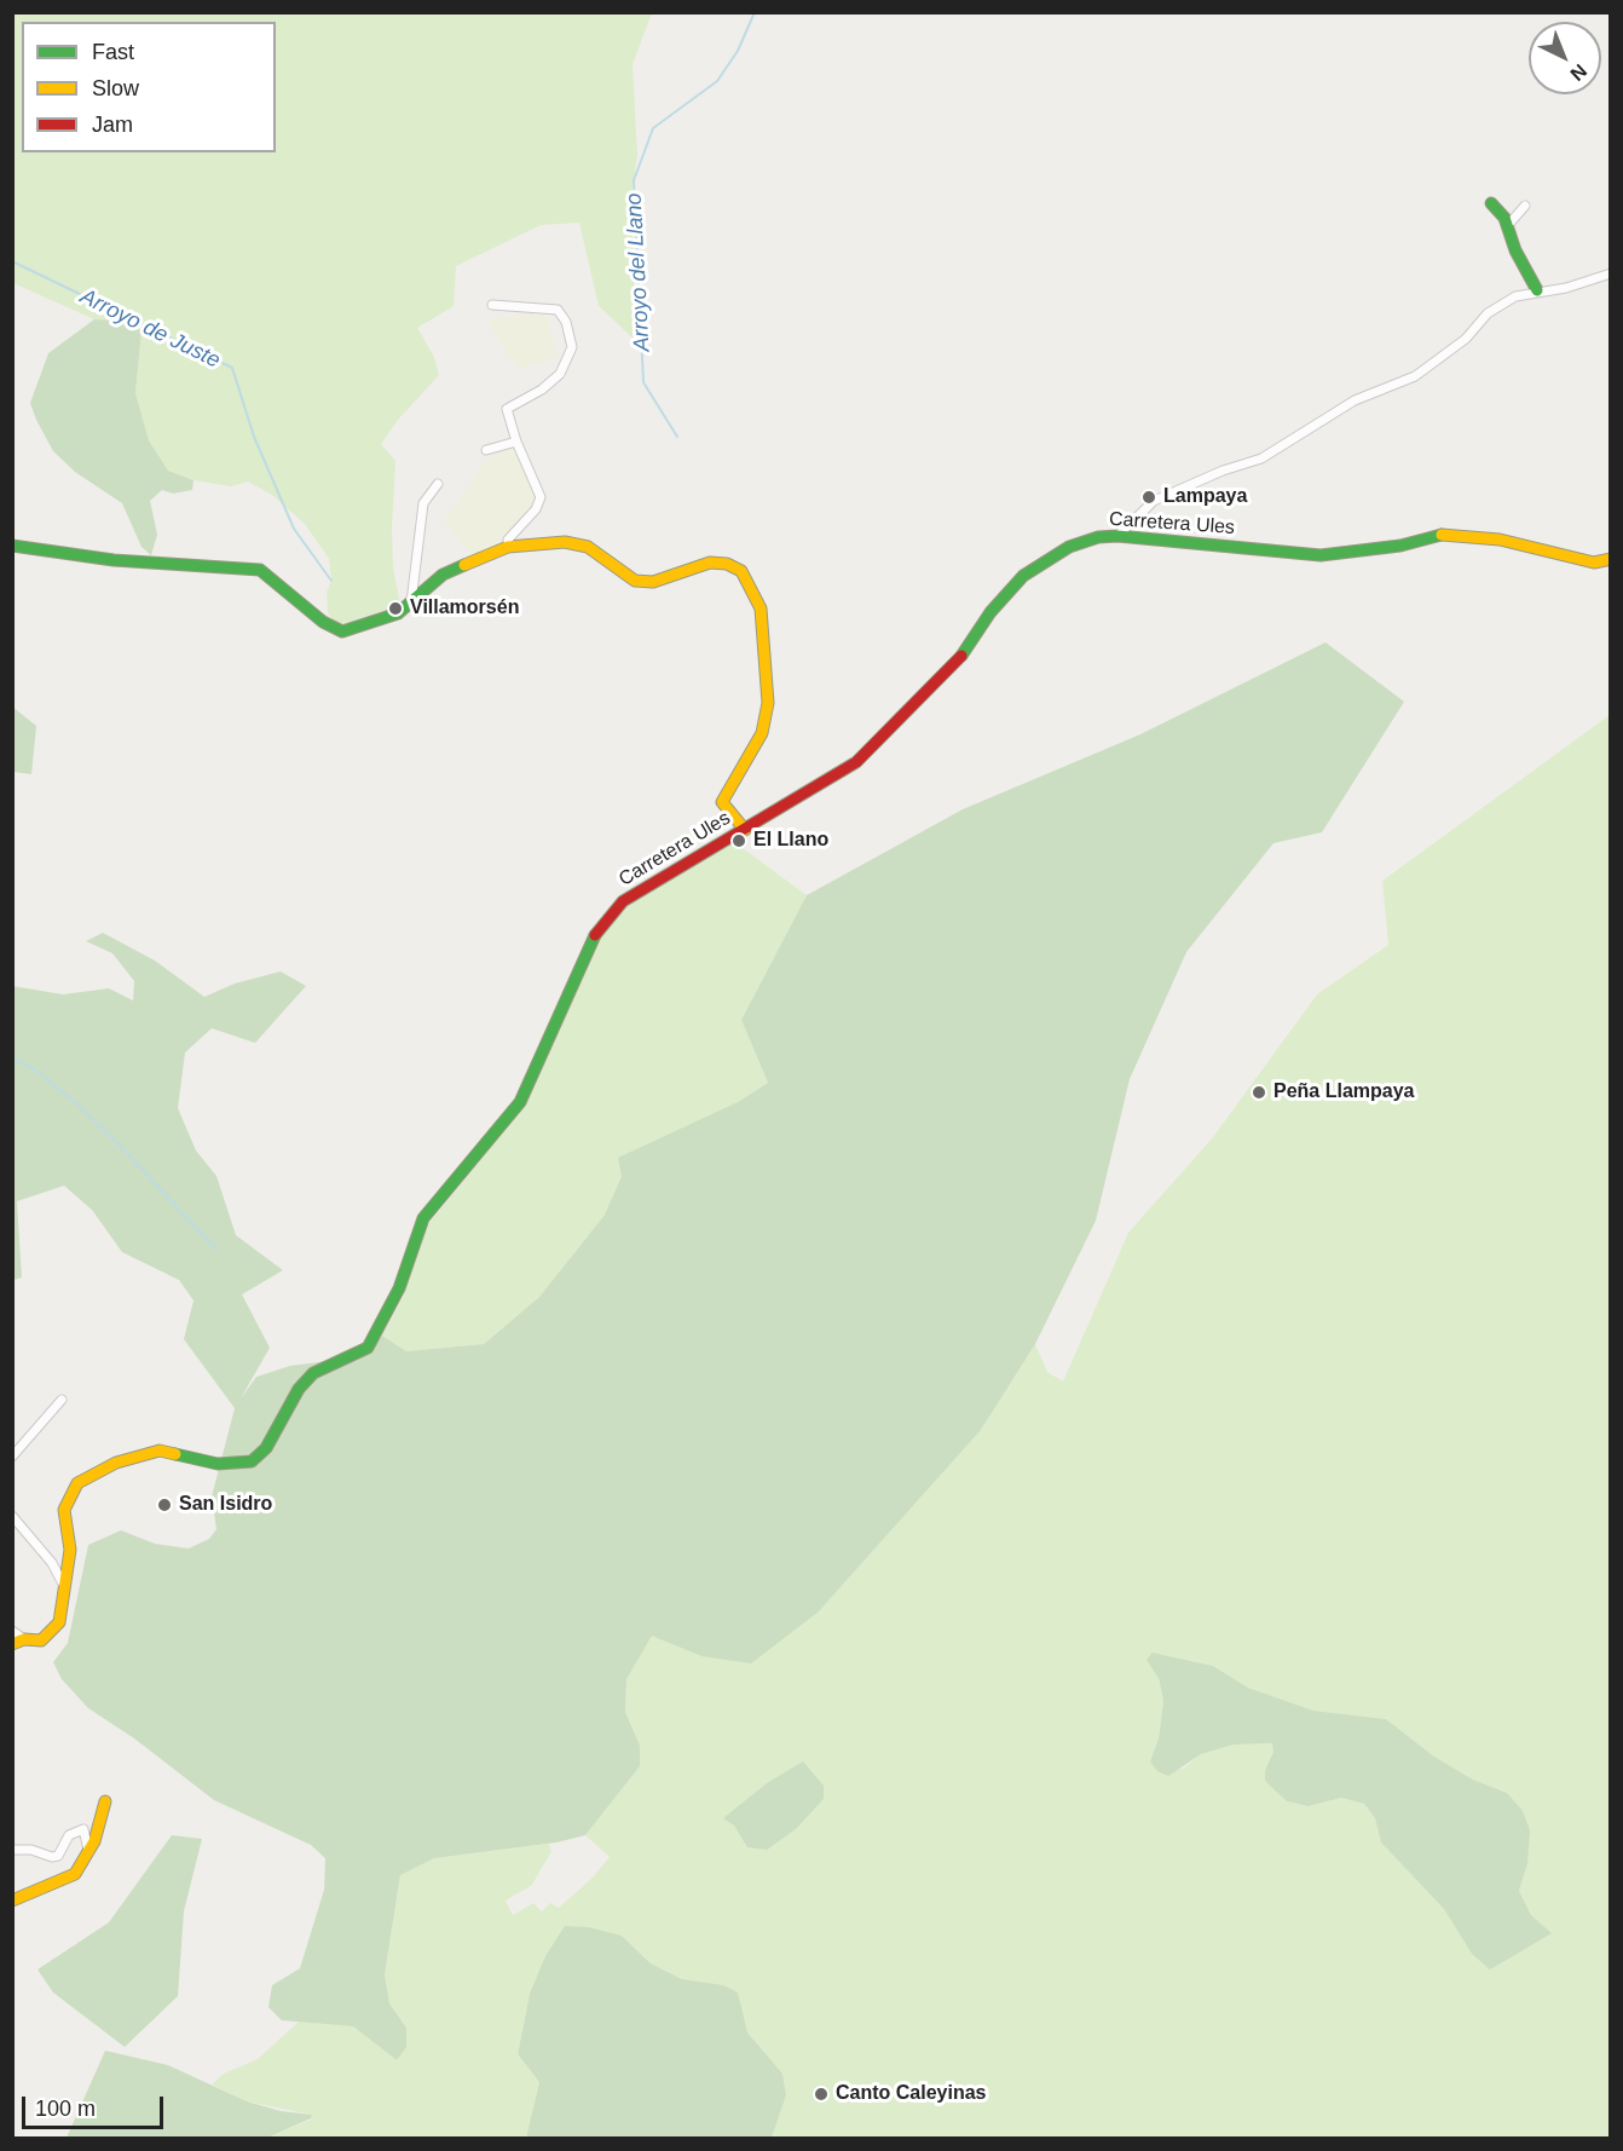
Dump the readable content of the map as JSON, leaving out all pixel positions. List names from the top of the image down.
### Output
{
  "streets": {
    "street": ["Carretera Ules"]
  },
  "water": ["Arroyo del Llano", "Arroyo de Juste"],
  "places": [
    "Lampaya",
    "Villamorsén",
    "El Llano",
    "Peña Llampaya",
    "San Isidro",
    "Canto Caleyinas"
  ],
  "legend": ["Fast", "Slow", "Jam"],
  "scale_bar": "100 m",
  "north": "bottom right"
}
